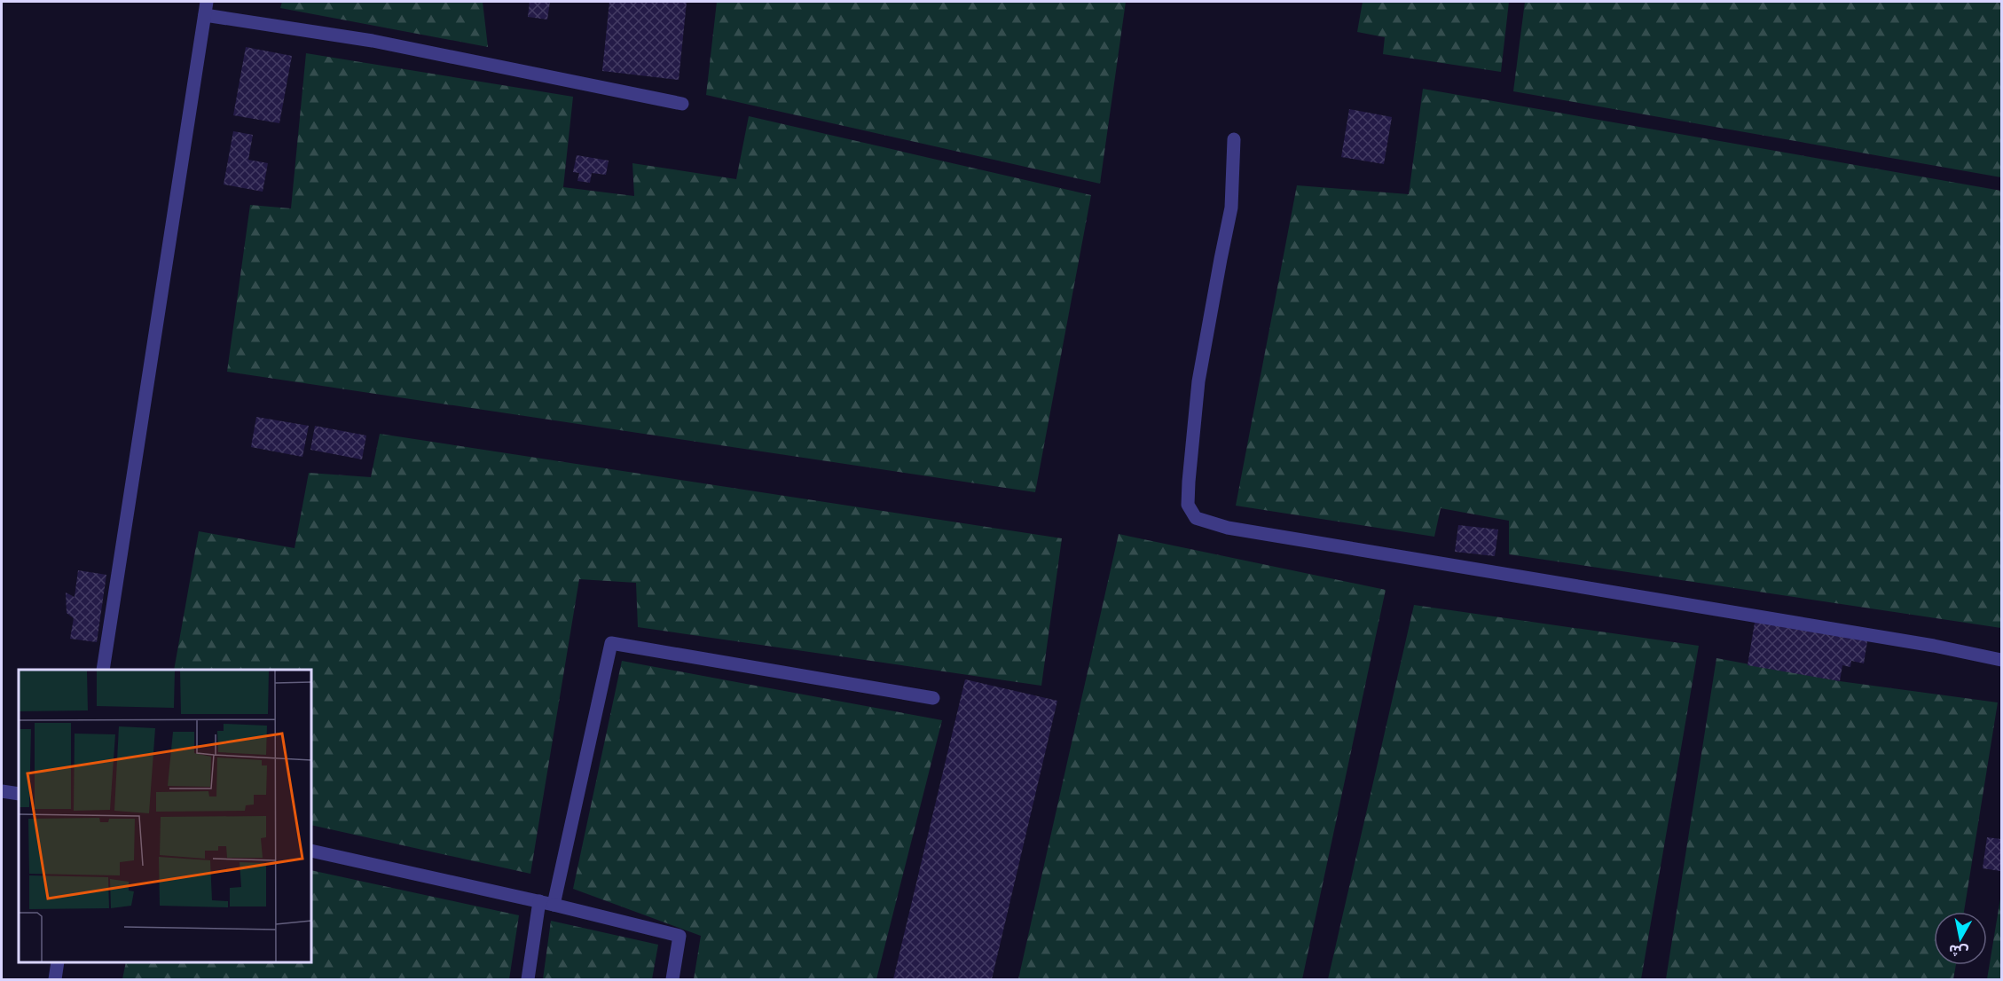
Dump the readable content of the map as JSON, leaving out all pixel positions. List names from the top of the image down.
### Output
{
  "north": "bottom"
}
